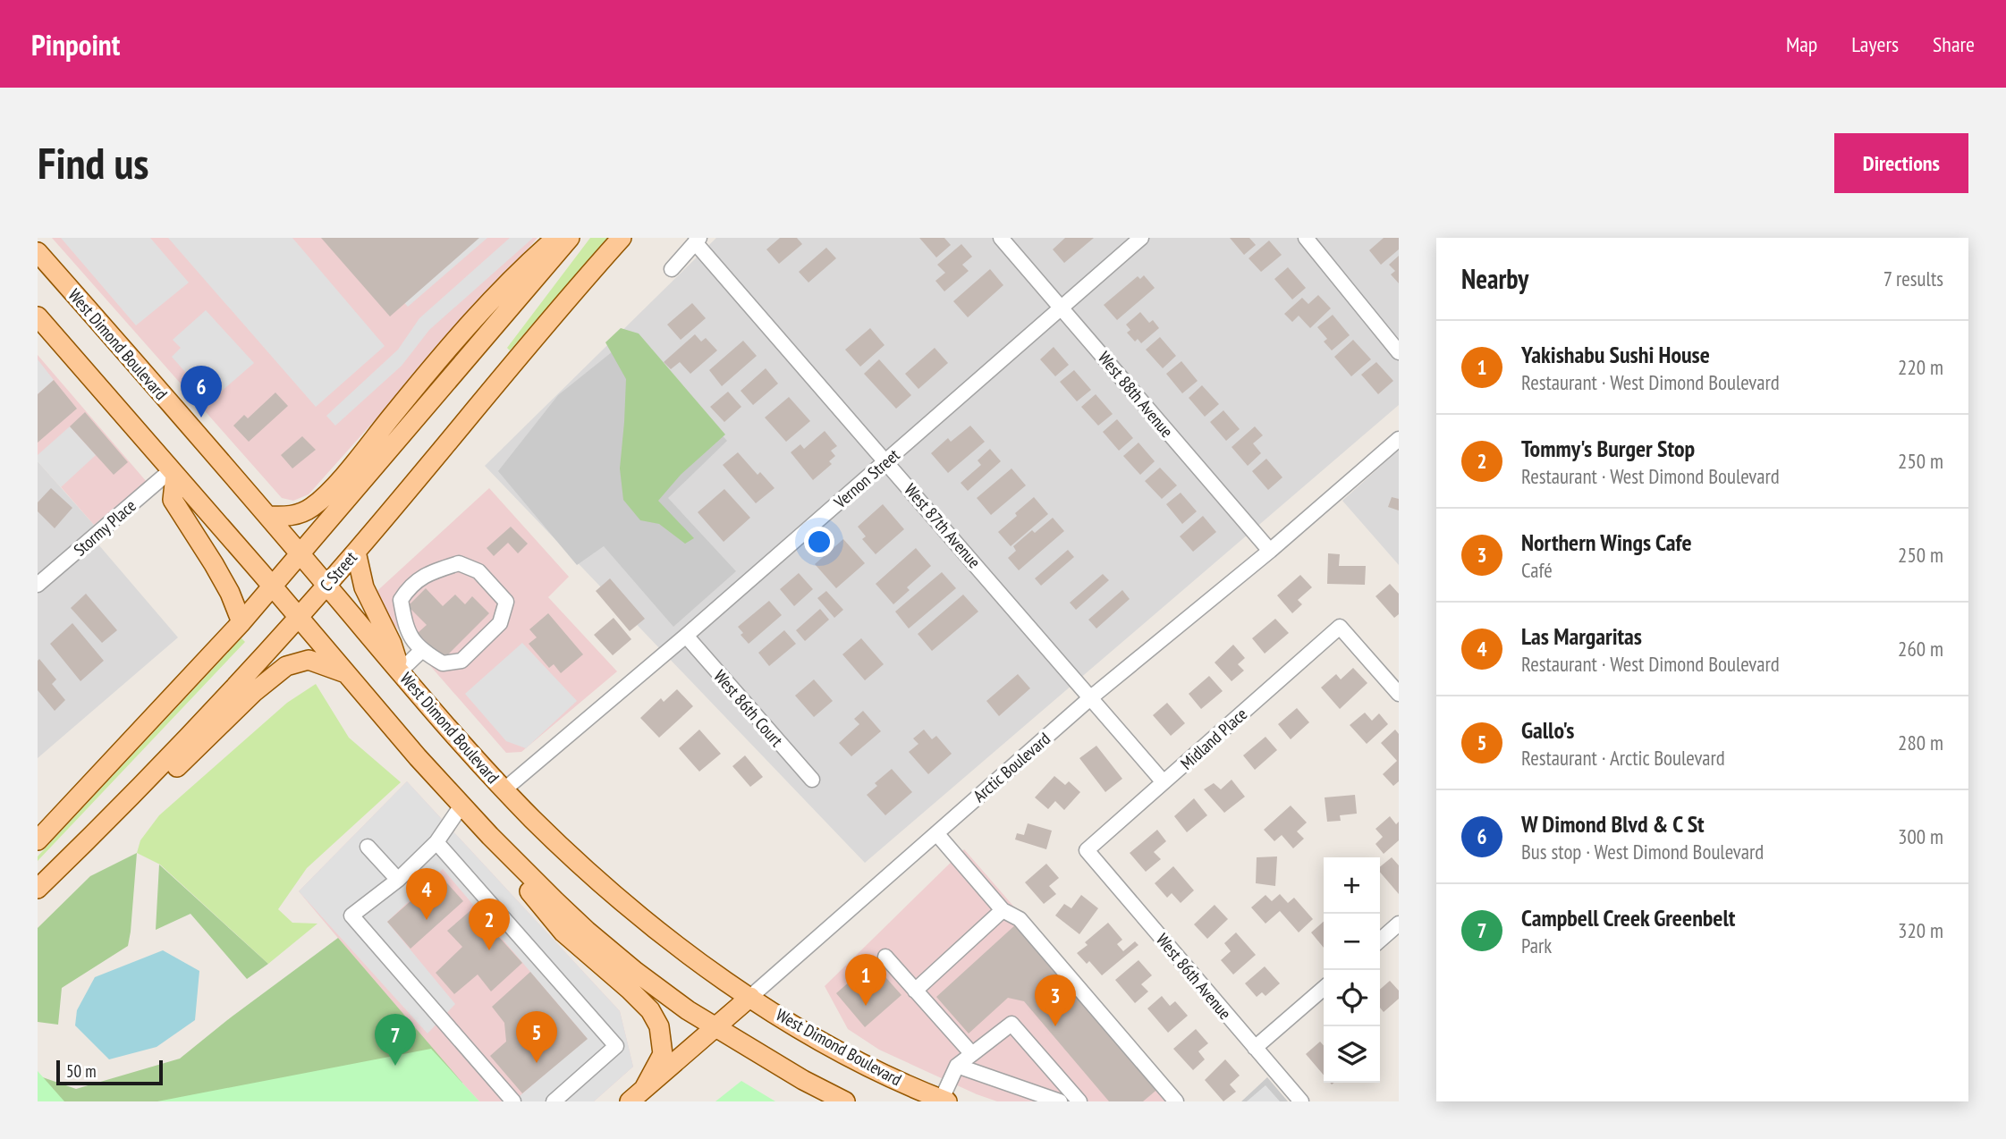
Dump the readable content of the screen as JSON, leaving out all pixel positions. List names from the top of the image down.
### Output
{
  "streets": {
    "main road": ["West Dimond Boulevard", "C Street", "Arctic Boulevard"],
    "street": [
      "West 88th Avenue",
      "Vernon Street",
      "West 87th Avenue",
      "Stormy Place",
      "West 86th Court",
      "Midland Place",
      "West 86th Avenue"
    ]
  },
  "crossings": [
    ["West Dimond Boulevard", "Vernon Street"],
    ["West Dimond Boulevard", "C Street"],
    ["West Dimond Boulevard", "Arctic Boulevard"],
    ["West 88th Avenue", "Vernon Street"],
    ["West 88th Avenue", "Arctic Boulevard"],
    ["Vernon Street", "West 87th Avenue"],
    ["Vernon Street", "West 86th Court"],
    ["West 87th Avenue", "Midland Place"],
    ["West 87th Avenue", "Arctic Boulevard"],
    ["Midland Place", "West 86th Avenue"]
  ],
  "scale_bar": "50 m",
  "page": {
    "header": "Pinpoint",
    "nav": ["Map", "Layers", "Share"],
    "buttons": "Directions",
    "title": "Find us",
    "heading": ["Nearby", "7 results"],
    "list": [
      {
        "mark": "1",
        "name": "Yakishabu Sushi House",
        "note": "Restaurant · West Dimond Boulevard",
        "value": "220 m"
      },
      {
        "mark": "2",
        "name": "Tommy's Burger Stop",
        "note": "Restaurant · West Dimond Boulevard",
        "value": "250 m"
      },
      {
        "mark": "3",
        "name": "Northern Wings Cafe",
        "note": "Café",
        "value": "250 m"
      },
      {
        "mark": "4",
        "name": "Las Margaritas",
        "note": "Restaurant · West Dimond Boulevard",
        "value": "260 m"
      },
      {
        "mark": "5",
        "name": "Gallo's",
        "note": "Restaurant · Arctic Boulevard",
        "value": "280 m"
      },
      {
        "mark": "6",
        "name": "W Dimond Blvd & C St",
        "note": "Bus stop · West Dimond Boulevard",
        "value": "300 m"
      },
      {
        "mark": "7",
        "name": "Campbell Creek Greenbelt",
        "note": "Park",
        "value": "320 m"
      }
    ],
    "pins": [
      "6",
      "4",
      "2",
      "1",
      "3",
      "5",
      "7"
    ],
    "map_buttons": ["+", "−"],
    "scale": "50 m"
  }
}
